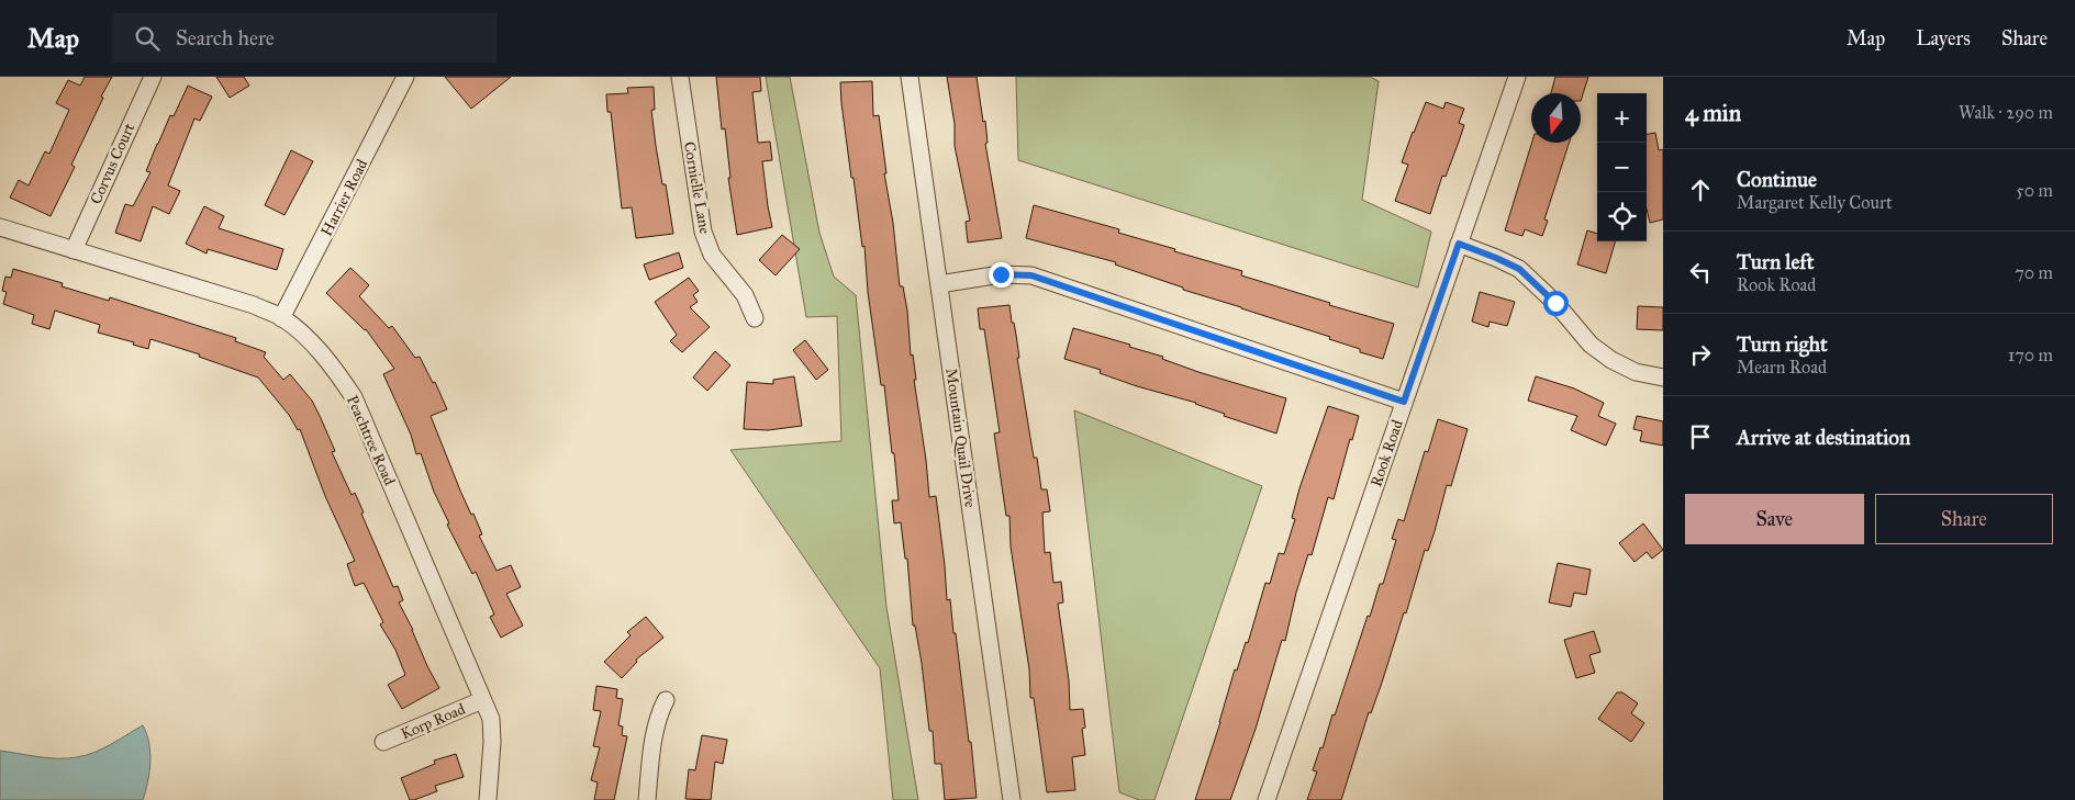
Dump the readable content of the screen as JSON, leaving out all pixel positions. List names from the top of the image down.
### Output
{
  "streets": {
    "street": [
      "Corvus Court",
      "Cornielle Lane",
      "Harrier Road",
      "Mountain Quail Drive",
      "Peachtree Road",
      "Rook Road",
      "Korp Road"
    ]
  },
  "crossings": [
    ["Corvus Court", "Peachtree Road"],
    ["Harrier Road", "Peachtree Road"],
    ["Peachtree Road", "Korp Road"]
  ],
  "north": "bottom",
  "page": {
    "header": "Map",
    "search": "Search here",
    "nav": ["Map", "Layers", "Share"],
    "heading": ["4 min", "Walk · 290 m"],
    "map_buttons": ["+", "−"],
    "list": [
      ["Continue", "Margaret Kelly Court", "50 m"],
      ["Turn left", "Rook Road", "70 m"],
      ["Turn right", "Mearn Road", "170 m"],
      "Arrive at destination"
    ],
    "buttons": ["Save", "Share"]
  }
}
